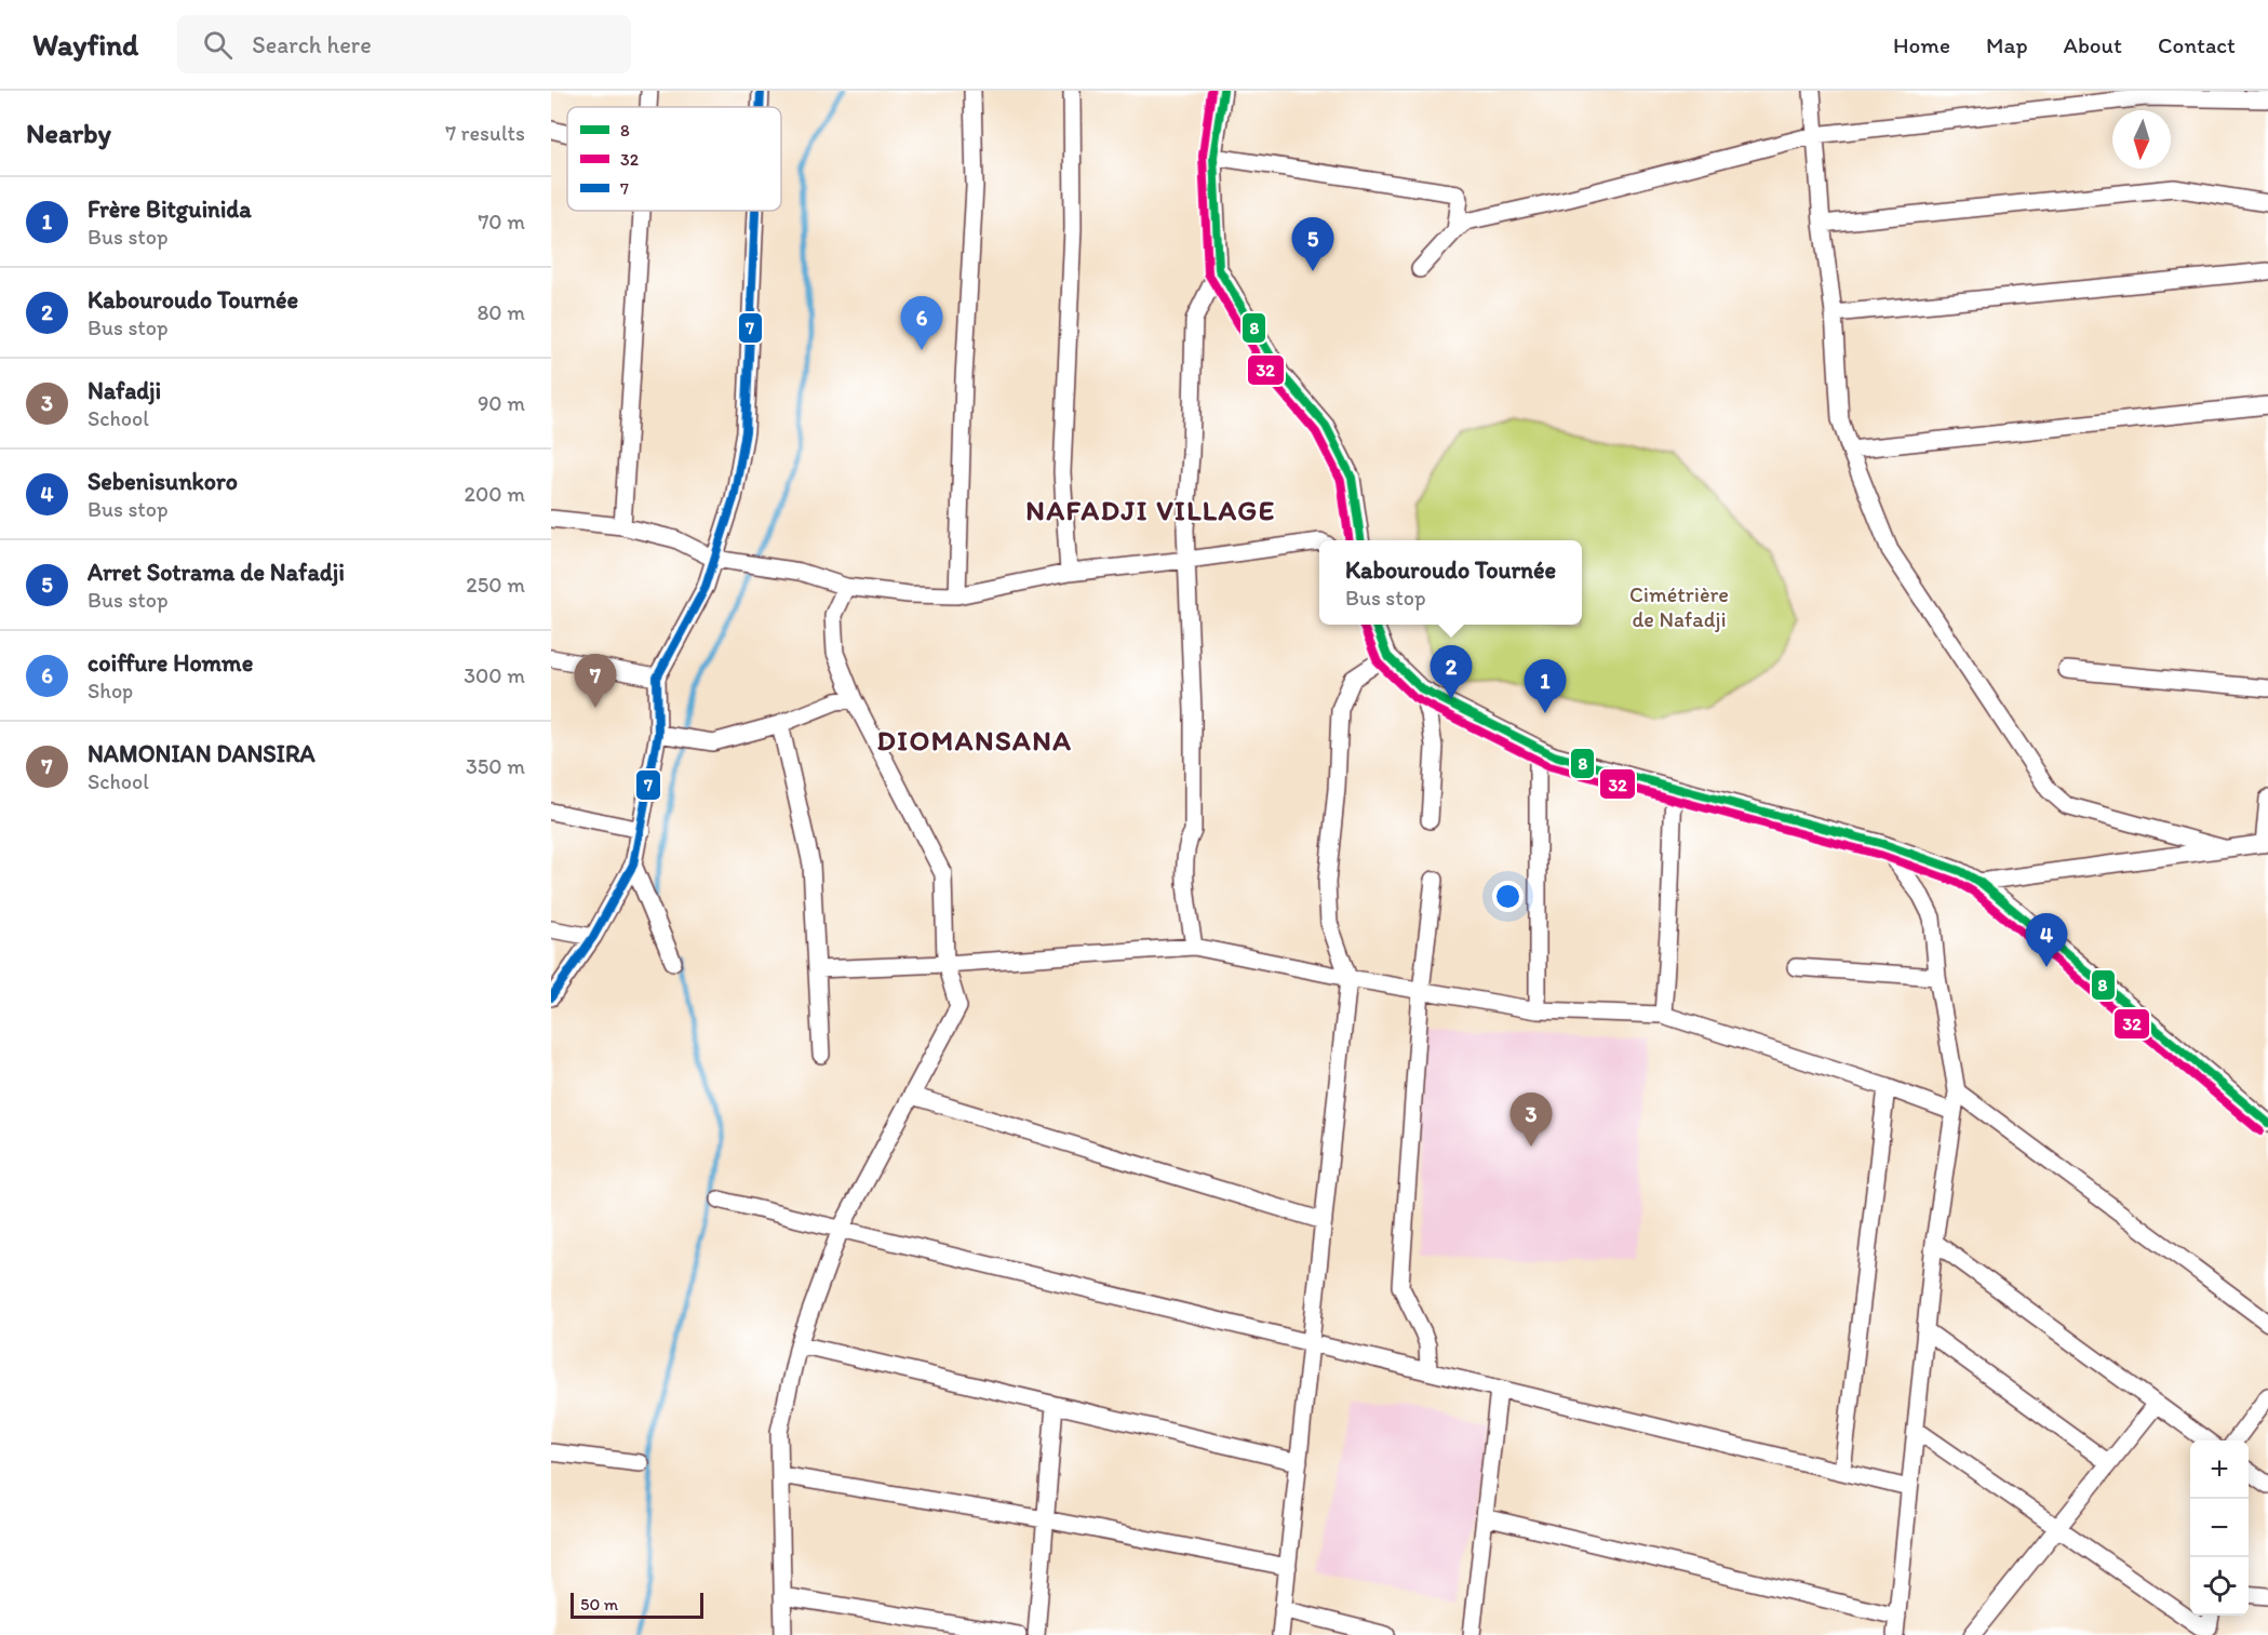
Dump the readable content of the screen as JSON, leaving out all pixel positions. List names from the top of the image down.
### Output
{
  "districts": ["NAFADJI VILLAGE", "DIOMANSANA"],
  "parks": ["Cimétrière de Nafadji"],
  "lines": ["transit line 8", "transit line 32", "transit line 7"],
  "legend": ["8", "32", "7"],
  "scale_bar": "50 m",
  "north": "bottom",
  "page": {
    "header": "Wayfind",
    "search": "Search here",
    "nav": [
      "Home",
      "Map",
      "About",
      "Contact"
    ],
    "heading": ["Nearby", "7 results"],
    "list": [
      {
        "mark": "1",
        "name": "Frère Bitguinida",
        "note": "Bus stop",
        "value": "70 m"
      },
      {
        "mark": "2",
        "name": "Kabouroudo Tournée",
        "note": "Bus stop",
        "value": "80 m"
      },
      {
        "mark": "3",
        "name": "Nafadji",
        "note": "School",
        "value": "90 m"
      },
      {
        "mark": "4",
        "name": "Sebenisunkoro",
        "note": "Bus stop",
        "value": "200 m"
      },
      {
        "mark": "5",
        "name": "Arret Sotrama de Nafadji",
        "note": "Bus stop",
        "value": "250 m"
      },
      {
        "mark": "6",
        "name": "coiffure Homme",
        "note": "Shop",
        "value": "300 m"
      },
      {
        "mark": "7",
        "name": "NAMONIAN DANSIRA",
        "note": "School",
        "value": "350 m"
      }
    ],
    "pins": [
      "5",
      "6",
      "2",
      "7",
      "1",
      "4",
      "3"
    ],
    "popup": ["Kabouroudo Tournée", "Bus stop"],
    "map_buttons": ["+", "−"],
    "scale": "50 m"
  }
}
